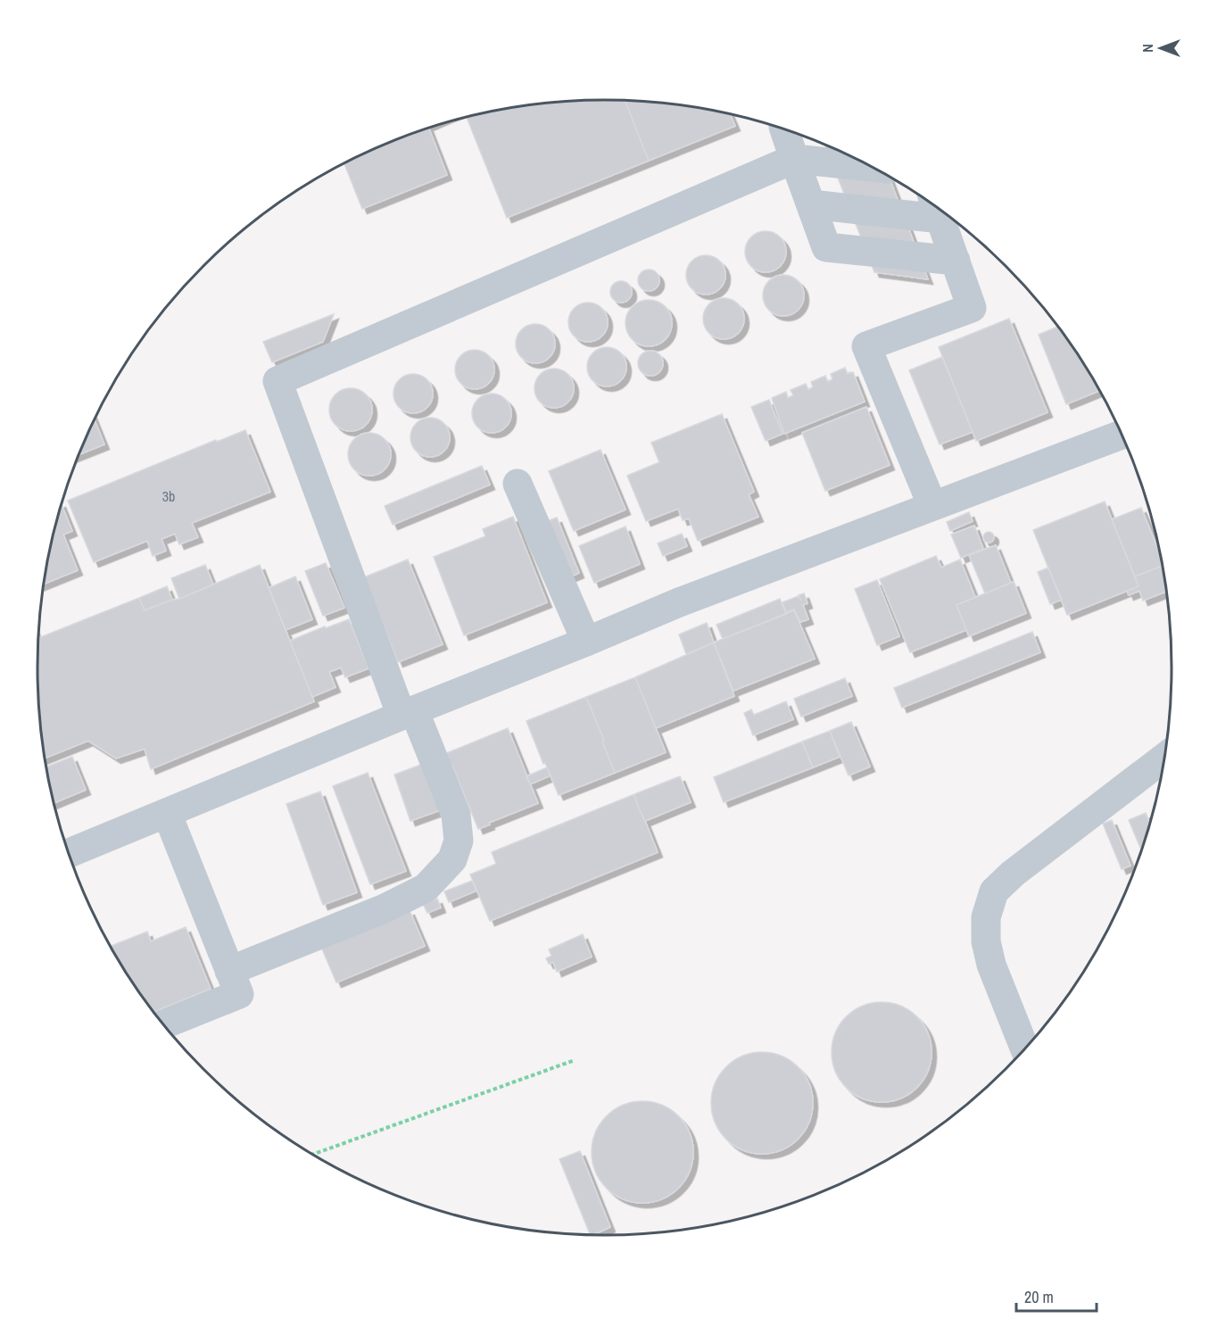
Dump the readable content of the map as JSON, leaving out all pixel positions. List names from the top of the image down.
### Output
{
  "house_numbers": ["3b"],
  "scale_bar": "20 m",
  "north": "left"
}
